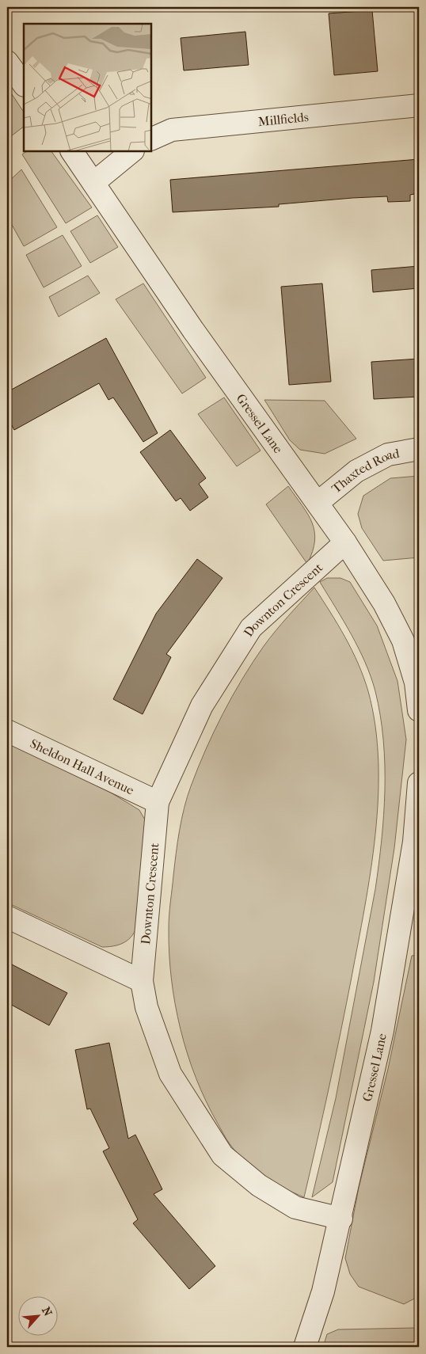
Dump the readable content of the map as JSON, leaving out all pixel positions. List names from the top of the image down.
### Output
{
  "streets": {
    "street": [
      "Millfields",
      "Gressel Lane",
      "Thaxted Road",
      "Downton Crescent",
      "Sheldon Hall Avenue"
    ]
  },
  "crossings": [
    ["Gressel Lane", "Thaxted Road"],
    ["Gressel Lane", "Downton Crescent"],
    ["Downton Crescent", "Sheldon Hall Avenue"]
  ],
  "north": "top right"
}
